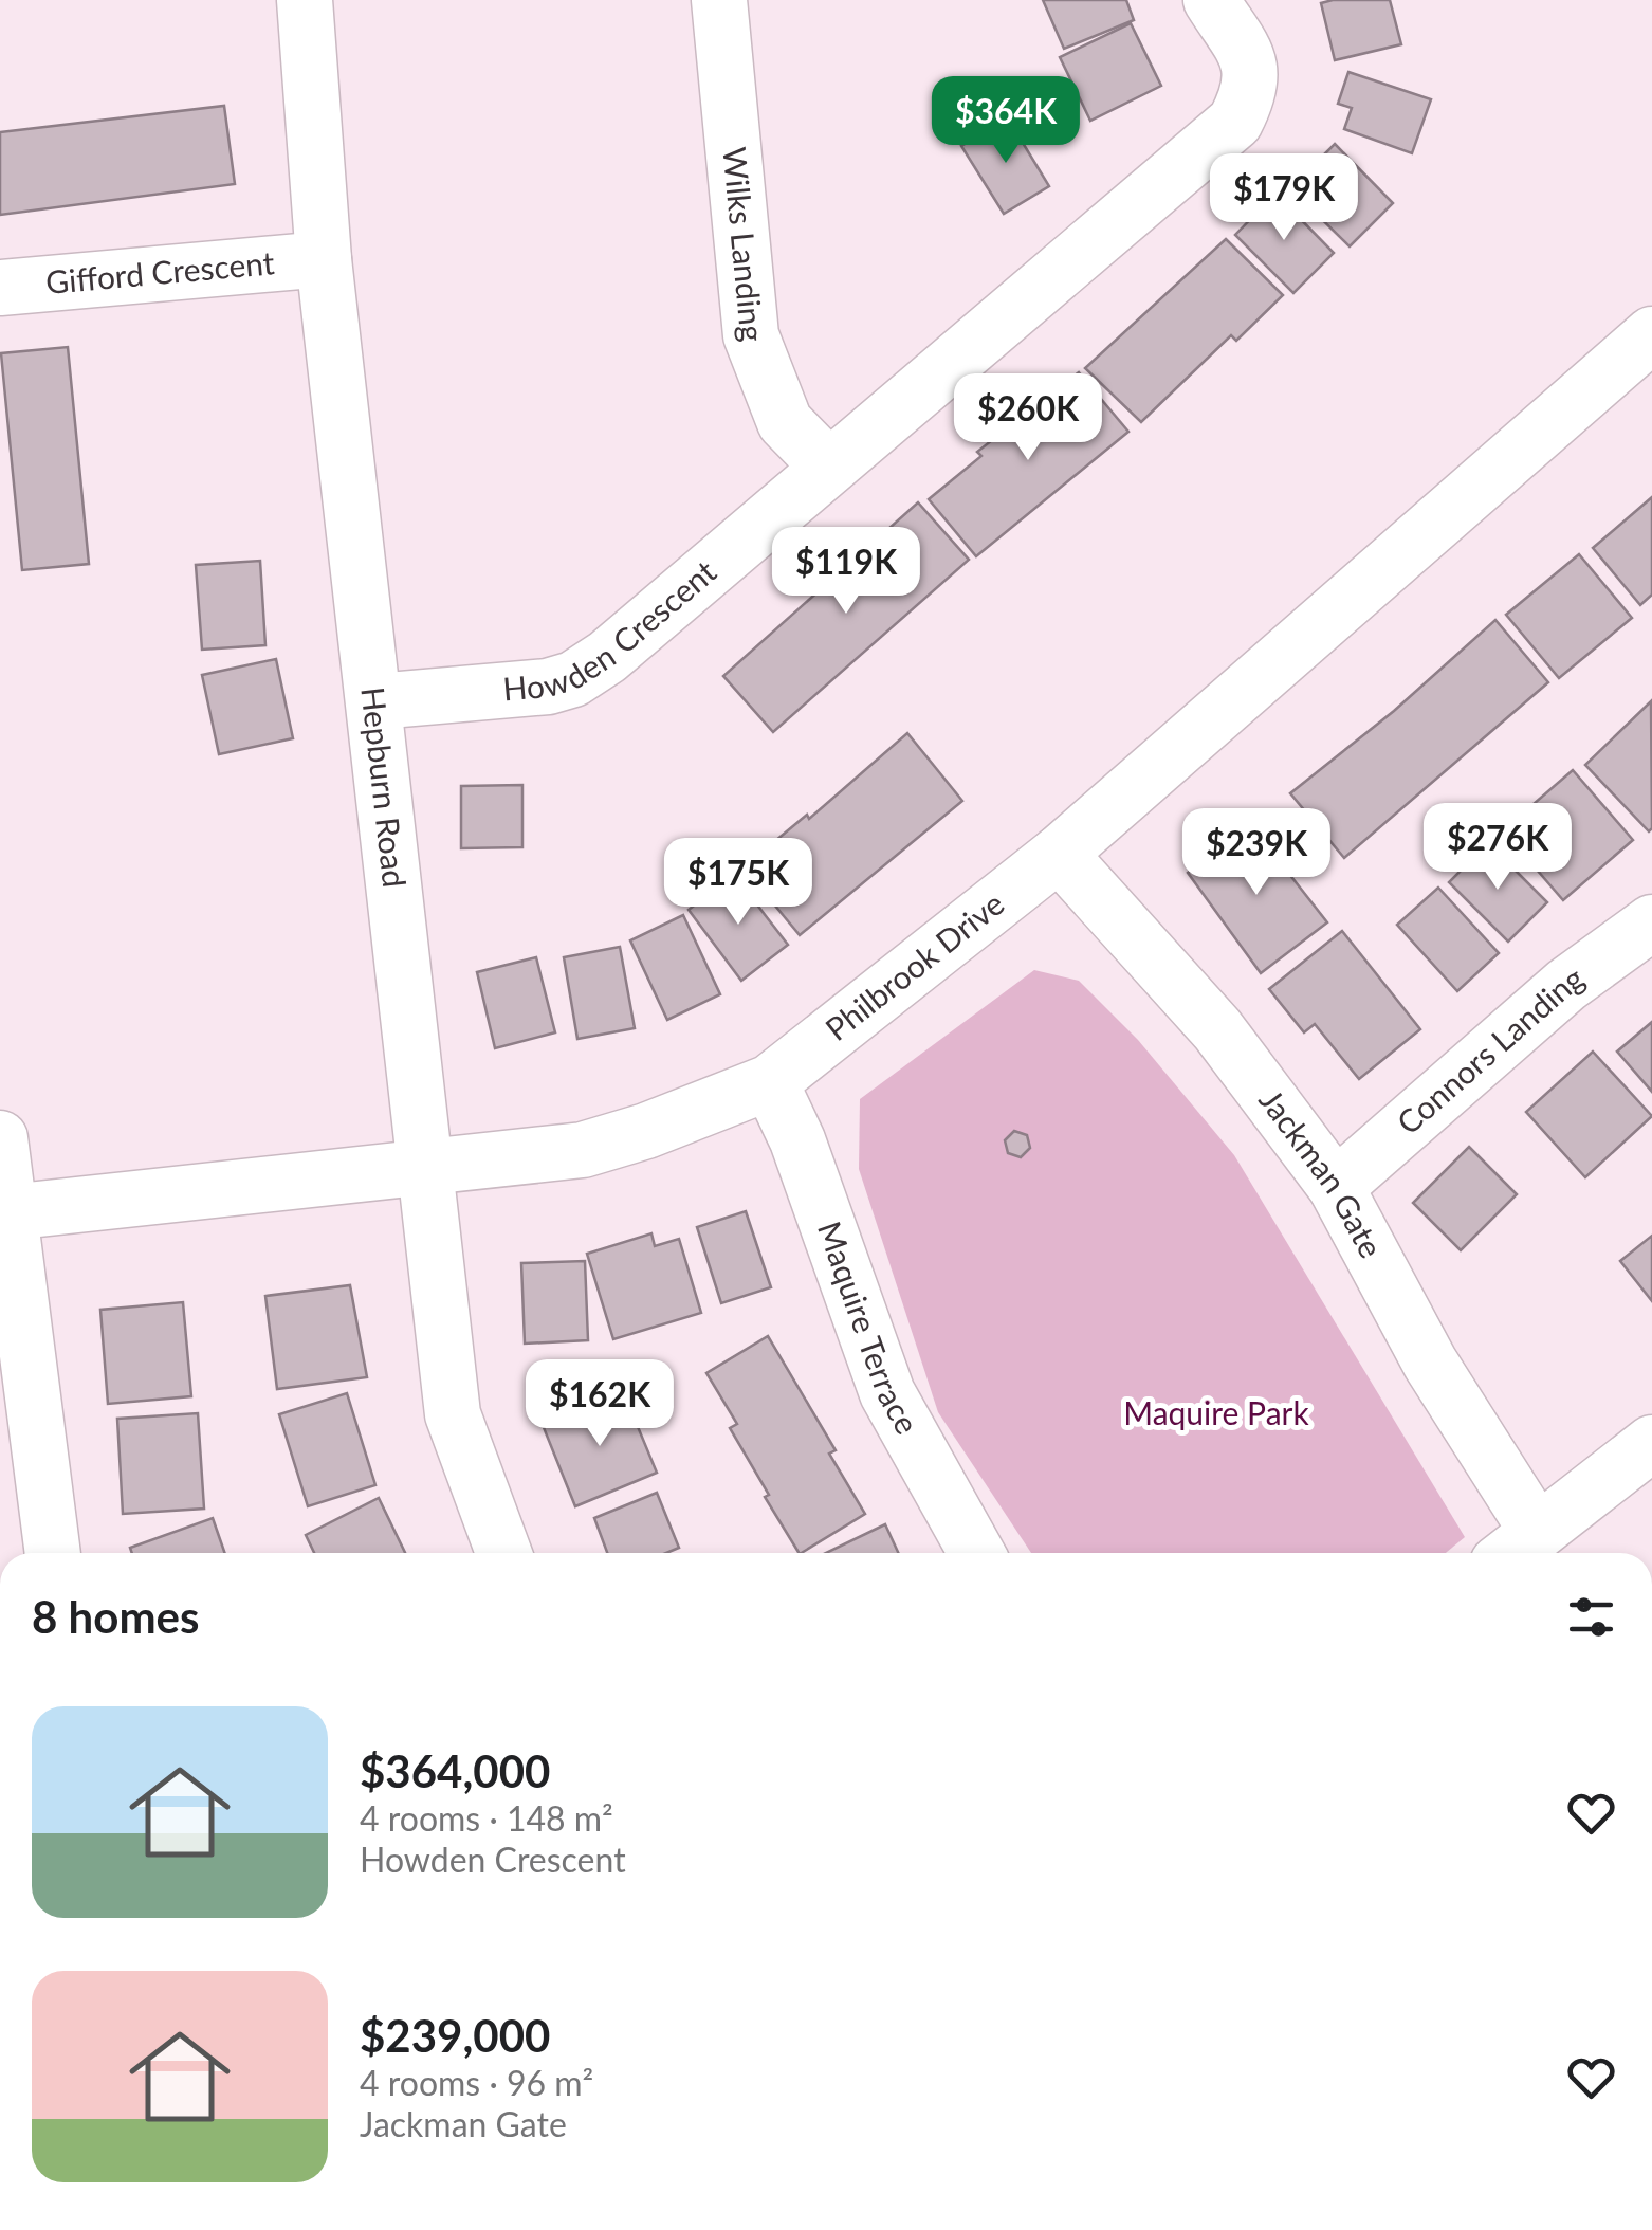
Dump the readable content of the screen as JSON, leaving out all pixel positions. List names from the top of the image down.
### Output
{
  "streets": {
    "street": [
      "Wilks Landing",
      "Gifford Crescent",
      "Howden Crescent",
      "Hepburn Road",
      "Philbrook Drive",
      "Connors Landing",
      "Jackman Gate",
      "Maquire Terrace"
    ]
  },
  "crossings": [
    ["Wilks Landing", "Howden Crescent"],
    ["Gifford Crescent", "Hepburn Road"],
    ["Howden Crescent", "Hepburn Road"],
    ["Hepburn Road", "Philbrook Drive"],
    ["Philbrook Drive", "Jackman Gate"],
    ["Philbrook Drive", "Maquire Terrace"],
    ["Connors Landing", "Jackman Gate"]
  ],
  "parks": ["Maquire Park"],
  "page": {
    "price": [
      "$364K",
      "$179K",
      "$260K",
      "$119K",
      "$276K",
      "$239K",
      "$175K",
      "$162K"
    ],
    "heading": "8 homes",
    "list": [
      {
        "name": "$364,000",
        "note": "4 rooms · 148 m² · Howden Crescent"
      },
      {
        "name": "$239,000",
        "note": "4 rooms · 96 m² · Jackman Gate"
      }
    ]
  }
}
